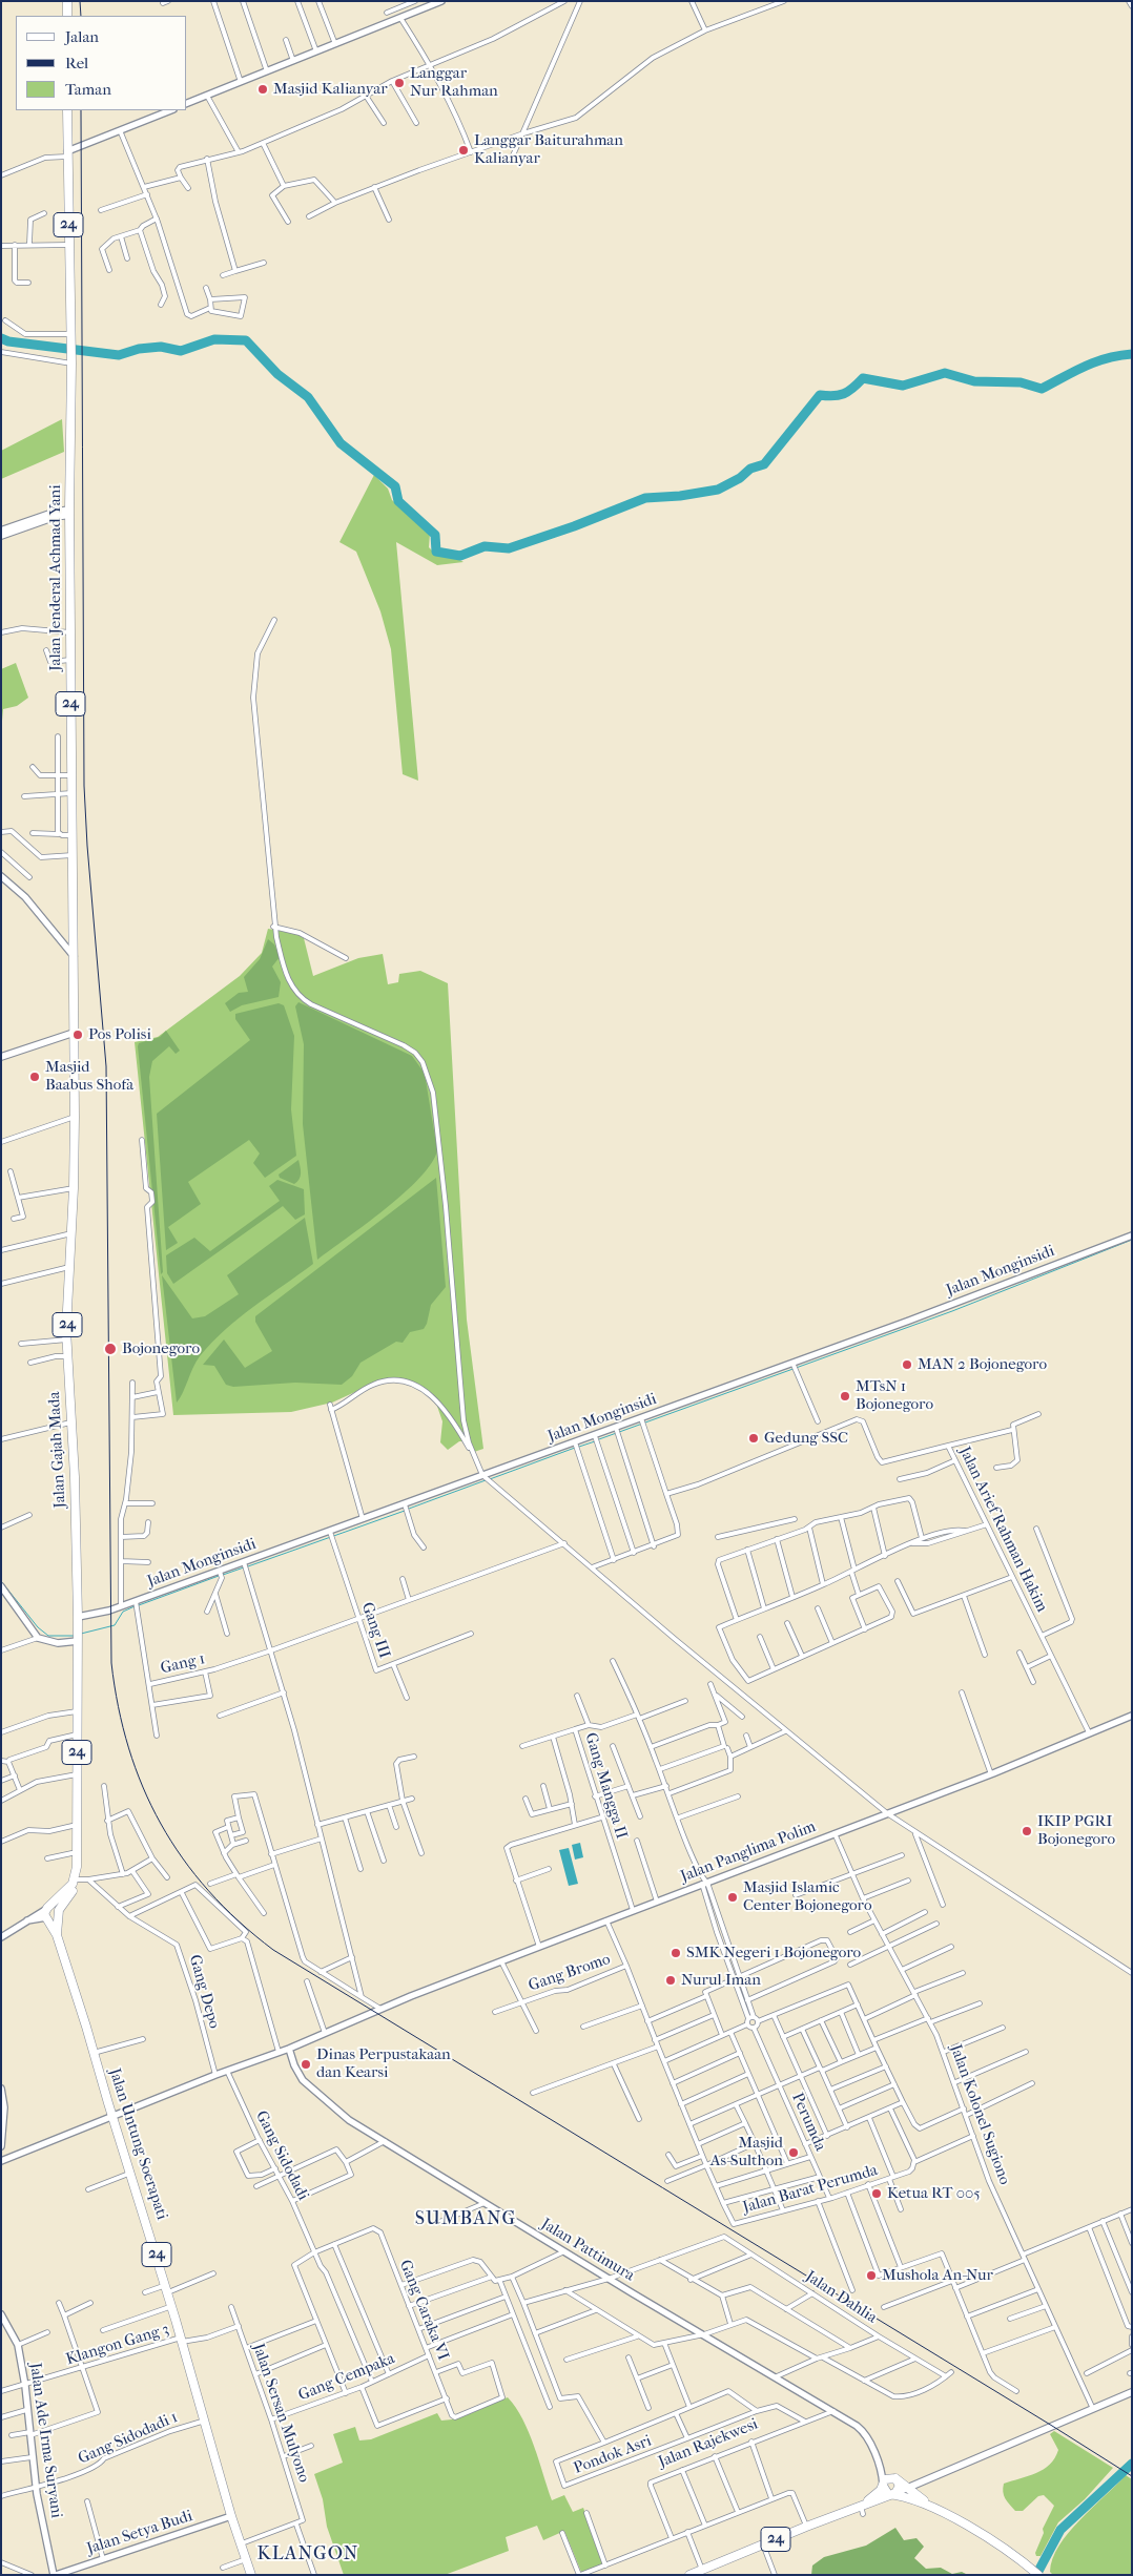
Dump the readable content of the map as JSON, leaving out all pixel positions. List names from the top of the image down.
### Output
{
  "streets": {
    "highway": [
      "24",
      "Jalan Jenderal Achmad Yani",
      "Jalan Gajah Mada",
      "Jalan Untung Soerapati"
    ],
    "main road": [
      "Jalan Monginsidi",
      "Jalan Panglima Polim",
      "Jalan Pattimura",
      "Jalan Ade Irma Suryani",
      "Jalan Setya Budi"
    ],
    "street": [
      "Jalan Arief Rahman Hakim",
      "Gang III",
      "Gang 1",
      "Gang Mangga II",
      "Gang Bromo",
      "Gang Depo",
      "Jalan Kolonel Sugiono",
      "Perumda",
      "Gang Sidodadi",
      "Jalan Barat Perumda",
      "Jalan Dahlia",
      "Gang Caraka VI",
      "Klangon Gang 3",
      "Gang Cempaka",
      "Jalan Sersan Mulyono",
      "Gang Sidodadi 1",
      "Jalan Rajekwesi",
      "Pondok Asri"
    ]
  },
  "crossings": [
    ["24", "Jalan Jenderal Achmad Yani"],
    ["24", "Jalan Gajah Mada"],
    ["24", "Jalan Untung Soerapati"],
    ["Jalan Jenderal Achmad Yani", "Jalan Gajah Mada"],
    ["Jalan Monginsidi", "Jalan Gajah Mada"],
    ["Jalan Monginsidi", "Gang III"],
    ["Jalan Monginsidi", "Gang 1"],
    ["Jalan Arief Rahman Hakim", "Jalan Panglima Polim"],
    ["Gang III", "Gang 1"],
    ["Gang Mangga II", "Jalan Panglima Polim"],
    ["Jalan Panglima Polim", "Gang Bromo"],
    ["Jalan Panglima Polim", "Jalan Kolonel Sugiono"],
    ["Jalan Panglima Polim", "Jalan Pattimura"],
    ["Gang Bromo", "Perumda"],
    ["Gang Bromo", "Jalan Barat Perumda"],
    ["Jalan Kolonel Sugiono", "Jalan Barat Perumda"],
    ["Perumda", "Jalan Barat Perumda"],
    ["Jalan Untung Soerapati", "Klangon Gang 3"],
    ["Jalan Untung Soerapati", "Gang Sidodadi 1"],
    ["Jalan Untung Soerapati", "Jalan Setya Budi"],
    ["Gang Sidodadi", "Gang Caraka VI"],
    ["Gang Sidodadi", "Gang Cempaka"],
    ["Jalan Pattimura", "Jalan Rajekwesi"],
    ["Gang Caraka VI", "Gang Cempaka"],
    ["Klangon Gang 3", "Jalan Sersan Mulyono"],
    ["Klangon Gang 3", "Jalan Ade Irma Suryani"],
    ["Gang Cempaka", "Jalan Sersan Mulyono"],
    ["Gang Sidodadi 1", "Jalan Ade Irma Suryani"],
    ["Jalan Ade Irma Suryani", "Jalan Setya Budi"]
  ],
  "districts": ["SUMBANG", "KLANGON"],
  "places": [
    "Langgar Nur Rahman",
    "Masjid Kalianyar",
    "Langgar Baiturahman Kalianyar",
    "Pos Polisi",
    "Masjid Baabus Shofa",
    "Bojonegoro",
    "MAN 2 Bojonegoro",
    "MTsN 1 Bojonegoro",
    "Gedung SSC",
    "IKIP PGRI Bojonegoro",
    "Masjid Islamic Center Bojonegoro",
    "SMK Negeri 1 Bojonegoro",
    "Nurul Iman",
    "Dinas Perpustakaan dan Kearsi",
    "Masjid As-Sulthon",
    "Ketua RT 005",
    "Mushola An-Nur"
  ],
  "legend": ["Jalan", "Rel", "Taman"]
}
